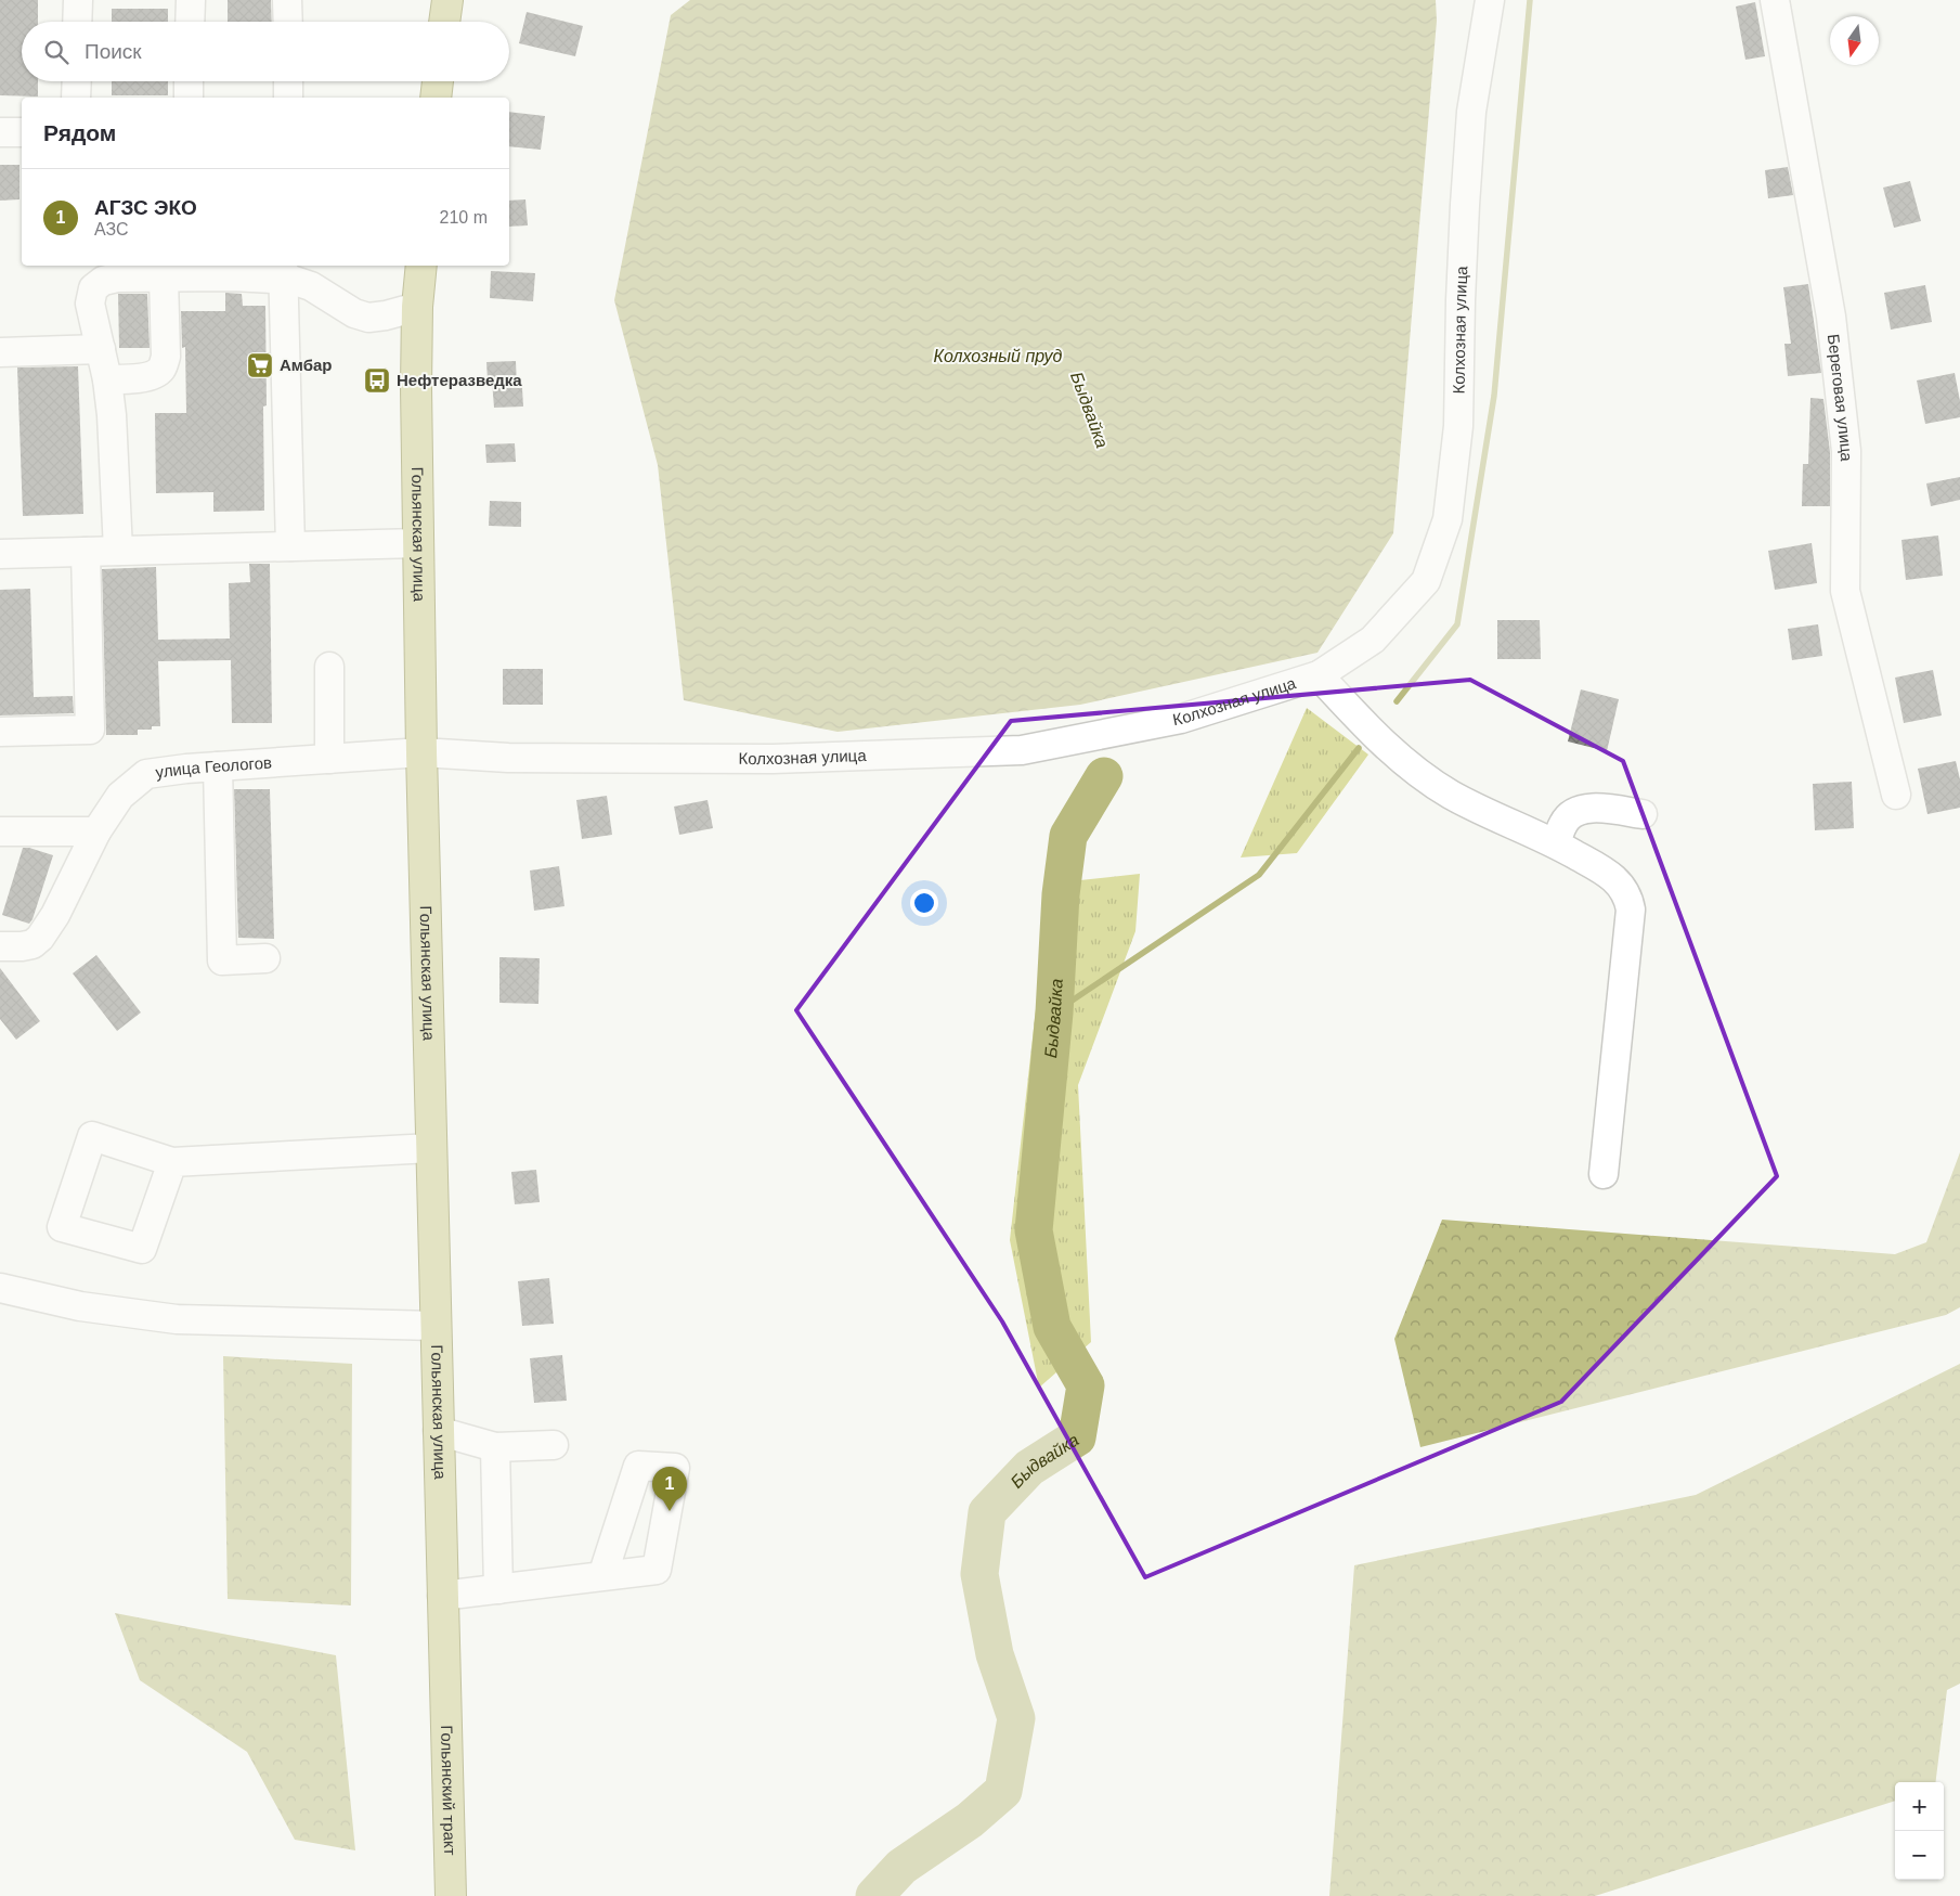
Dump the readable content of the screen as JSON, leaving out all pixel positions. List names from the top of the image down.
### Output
{
  "streets": {
    "main road": ["Гольянская улица", "Гольянский тракт"],
    "street": ["Колхозная улица", "Береговая улица", "улица Геологов"]
  },
  "crossings": [
    ["Колхозная улица", "Гольянская улица"],
    ["Колхозная улица", "улица Геологов"],
    ["Гольянская улица", "улица Геологов"],
    ["Гольянская улица", "Гольянский тракт"]
  ],
  "water": ["Колхозный пруд", "Быдвайка"],
  "places": {
    "supermarket": ["Амбар"],
    "bus stop": ["Нефтеразведка"]
  },
  "north": "bottom",
  "page": {
    "search": "Поиск",
    "heading": "Рядом",
    "list": [
      {
        "mark": "1",
        "name": "АГЗС ЭКО",
        "note": "АЗС",
        "value": "210 m"
      }
    ],
    "pins": "1",
    "map_buttons": ["+", "−"]
  }
}
